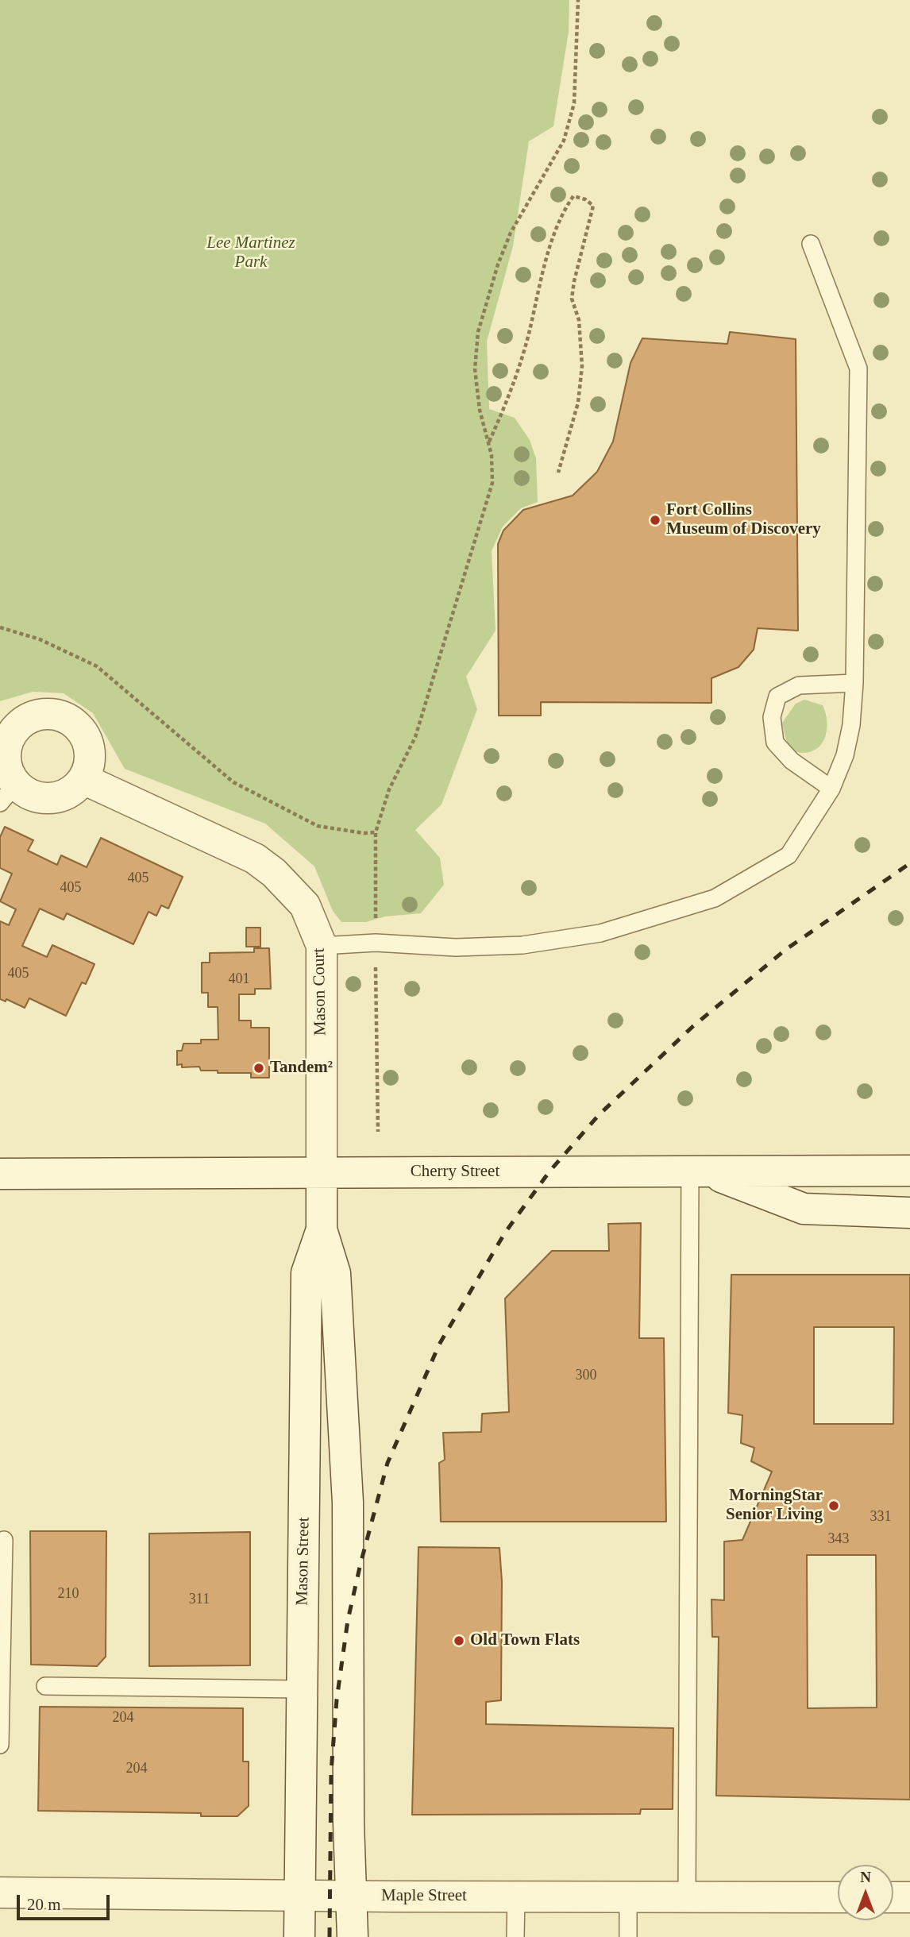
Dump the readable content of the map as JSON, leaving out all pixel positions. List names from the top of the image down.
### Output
{
  "streets": {
    "street": [
      "Mason Court",
      "Cherry Street",
      "Mason Street",
      "Maple Street"
    ]
  },
  "crossings": [
    ["Mason Court", "Cherry Street"],
    ["Mason Court", "Mason Street"],
    ["Cherry Street", "Mason Street"],
    ["Mason Street", "Maple Street"]
  ],
  "parks": ["Lee Martinez Park"],
  "places": [
    "Fort Collins Museum of Discovery",
    "Tandem²",
    "MorningStar Senior Living",
    "Old Town Flats"
  ],
  "house_numbers": [
    "405",
    "405",
    "405",
    "401",
    "300",
    "331",
    "343",
    "210",
    "311",
    "204",
    "204"
  ],
  "scale_bar": "20 m",
  "north": "top"
}
